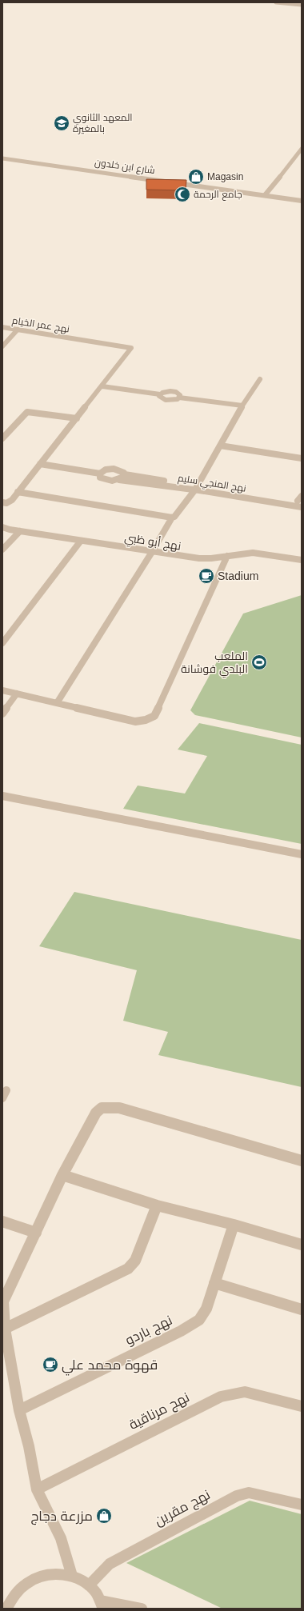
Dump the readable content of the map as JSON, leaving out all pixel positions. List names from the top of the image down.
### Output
{
  "streets": {
    "street": [
      "شارع ابن خلدون",
      "نهج عمر الخيام",
      "نهج المنجي سليم",
      "نهج أبو ظبي",
      "نهج باردو",
      "نهج مرناقية",
      "نهج مقرين"
    ]
  },
  "places": {
    "school or university": ["المعهد الثانوي بالمغيرة"],
    "shop": ["Magasin", "مزرعة دجاج"],
    "mosque": ["جامع الرحمة"],
    "cafe": ["Stadium", "قهوة محمد علي"],
    "sports": ["الملعب البلدي فوشانة"]
  }
}
